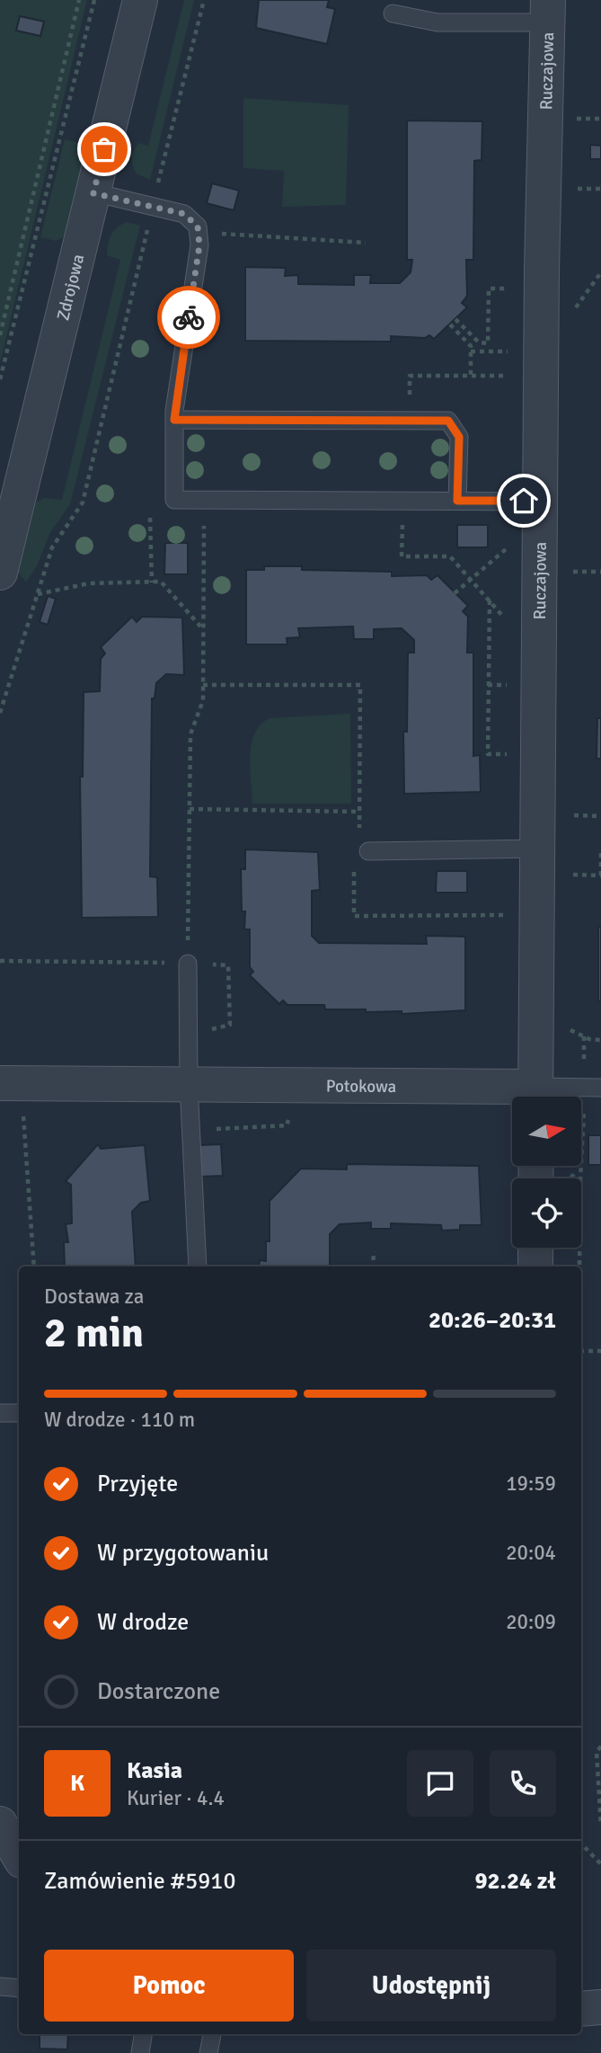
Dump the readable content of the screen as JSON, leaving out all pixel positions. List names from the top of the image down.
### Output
{
  "streets": {
    "street": ["Ruczajowa", "Zdrojowa", "Potokowa"]
  },
  "crossings": [
    ["Ruczajowa", "Potokowa"]
  ],
  "north": "right",
  "page": {
    "heading": ["2 min", "Dostawa za", "20:26–20:31"],
    "panel": [
      "Kasia",
      "Kurier · 4.4",
      "Zamówienie #5910",
      "92.24 zł"
    ],
    "bar": "W drodze · 110 m",
    "list": [
      ["Przyjęte", "19:59"],
      ["W przygotowaniu", "20:04"],
      ["W drodze", "20:09"],
      "Dostarczone"
    ],
    "round": "K",
    "buttons": ["Pomoc", "Udostępnij"]
  }
}
